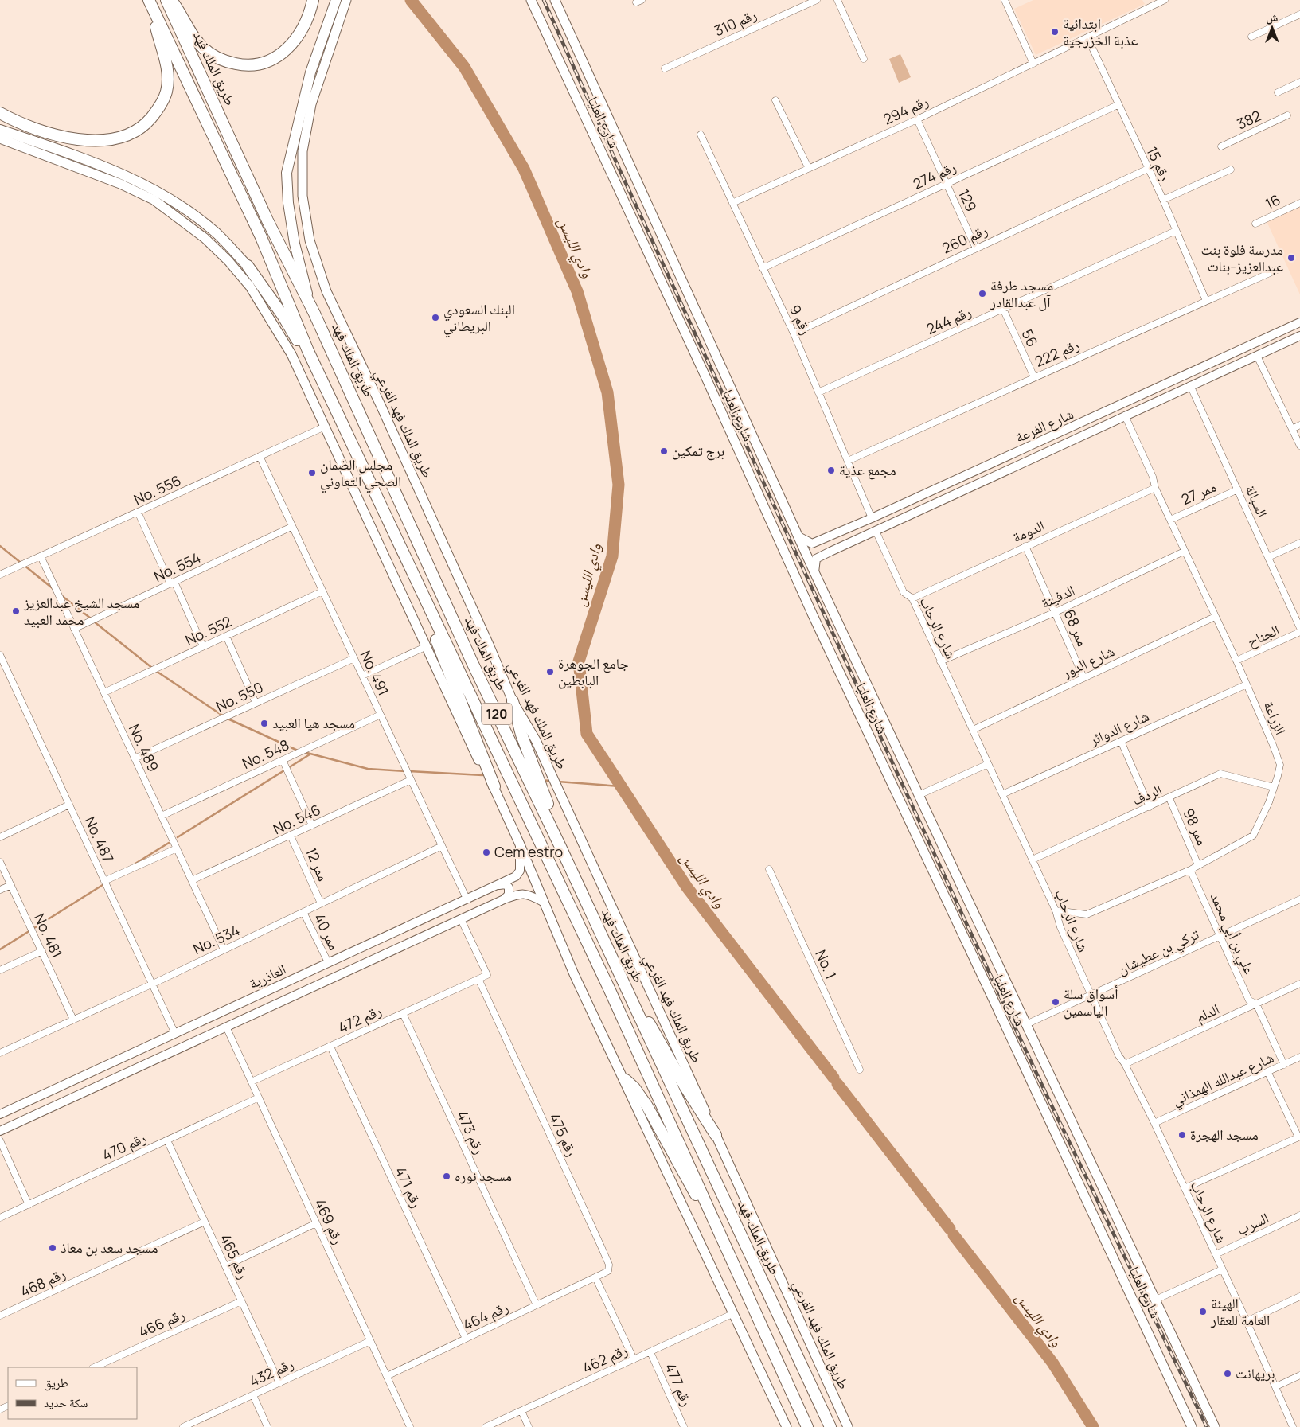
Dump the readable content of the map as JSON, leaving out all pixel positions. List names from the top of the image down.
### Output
{
  "streets": {
    "highway": ["طريق الملك فهد", "120"],
    "main road": ["شارع العليا", "طريق الملك فهد الفرعي"],
    "street": [
      "رقم 310",
      "رقم 294",
      "382",
      "رقم 15",
      "رقم 274",
      "129",
      "16",
      "رقم 260",
      "رقم 9",
      "رقم 244",
      "56",
      "رقم 222",
      "شارع الفرعة",
      "No. 556",
      "ممر 27",
      "السبالة",
      "الدومة",
      "No. 554",
      "الدفينة",
      "شارع الرحاب",
      "ممر 68",
      "No. 552",
      "الجناح",
      "شارع الدور",
      "No. 491",
      "No. 550",
      "الزراعة",
      "شارع الدوائر",
      "No. 489",
      "No. 548",
      "الردف",
      "No. 546",
      "ممر 98",
      "No. 487",
      "ممر 12",
      "ممر 40",
      "علي بن أبي محمد",
      "No. 481",
      "No. 534",
      "تركي بن عطيشان",
      "No. 1",
      "العاذرية",
      "الدلم",
      "رقم 472",
      "شارع عبدالله الهمذاني",
      "رقم 473",
      "رقم 475",
      "رقم 470",
      "رقم 471",
      "رقم 469",
      "السرب",
      "رقم 465",
      "رقم 468",
      "رقم 464",
      "رقم 466",
      "رقم 462",
      "رقم 432",
      "رقم 477"
    ]
  },
  "crossings": [
    ["رقم 294", "رقم 15"],
    ["رقم 294", "129"],
    ["رقم 294", "رقم 9"],
    ["شارع العليا", "شارع الفرعة"],
    ["شارع العليا", "تركي بن عطيشان"],
    ["رقم 15", "رقم 274"],
    ["رقم 15", "رقم 260"],
    ["رقم 15", "رقم 244"],
    ["رقم 15", "رقم 222"],
    ["رقم 274", "129"],
    ["رقم 274", "رقم 9"],
    ["129", "رقم 260"],
    ["رقم 260", "رقم 9"],
    ["رقم 9", "رقم 244"],
    ["رقم 9", "رقم 222"],
    ["رقم 9", "شارع الفرعة"],
    ["رقم 244", "56"],
    ["56", "رقم 222"],
    ["شارع الفرعة", "السبالة"],
    ["شارع الفرعة", "شارع الرحاب"],
    ["شارع الفرعة", "الزراعة"],
    ["No. 556", "No. 491"],
    ["No. 556", "No. 489"],
    ["ممر 27", "السبالة"],
    ["ممر 27", "الزراعة"],
    ["الدومة", "شارع الرحاب"],
    ["الدومة", "ممر 68"],
    ["الدومة", "الزراعة"],
    ["No. 554", "No. 491"],
    ["No. 554", "No. 489"],
    ["الدفينة", "شارع الرحاب"],
    ["الدفينة", "ممر 68"],
    ["الدفينة", "الزراعة"],
    ["شارع الرحاب", "شارع الدور"],
    ["شارع الرحاب", "الزراعة"],
    ["شارع الرحاب", "شارع الدوائر"],
    ["شارع الرحاب", "الردف"],
    ["شارع الرحاب", "تركي بن عطيشان"],
    ["شارع الرحاب", "الدلم"],
    ["شارع الرحاب", "شارع عبدالله الهمذاني"],
    ["شارع الرحاب", "السرب"],
    ["ممر 68", "شارع الدور"],
    ["No. 552", "No. 491"],
    ["No. 552", "No. 489"],
    ["الجناح", "الزراعة"],
    ["شارع الدور", "الزراعة"],
    ["No. 491", "No. 550"],
    ["No. 491", "No. 548"],
    ["No. 491", "No. 546"],
    ["No. 491", "No. 534"],
    ["No. 491", "العاذرية"],
    ["No. 550", "No. 489"],
    ["الزراعة", "شارع الدوائر"],
    ["الزراعة", "الردف"],
    ["الزراعة", "ممر 98"],
    ["الزراعة", "علي بن أبي محمد"],
    ["No. 489", "No. 548"],
    ["No. 489", "No. 546"],
    ["No. 489", "No. 534"],
    ["الردف", "ممر 98"],
    ["No. 546", "ممر 12"],
    ["No. 487", "No. 534"],
    ["No. 487", "العاذرية"],
    ["ممر 12", "No. 534"],
    ["ممر 40", "No. 534"],
    ["ممر 40", "العاذرية"],
    ["علي بن أبي محمد", "تركي بن عطيشان"],
    ["علي بن أبي محمد", "الدلم"],
    ["علي بن أبي محمد", "شارع عبدالله الهمذاني"],
    ["No. 481", "No. 534"],
    ["العاذرية", "رقم 469"],
    ["رقم 472", "رقم 473"],
    ["رقم 472", "رقم 475"],
    ["رقم 472", "رقم 471"],
    ["رقم 472", "رقم 469"],
    ["رقم 473", "رقم 464"],
    ["رقم 475", "رقم 464"],
    ["رقم 470", "رقم 469"],
    ["رقم 470", "رقم 465"],
    ["رقم 471", "رقم 464"],
    ["رقم 469", "رقم 464"],
    ["رقم 469", "رقم 432"],
    ["رقم 465", "رقم 468"],
    ["رقم 465", "رقم 466"],
    ["رقم 465", "رقم 432"],
    ["رقم 462", "رقم 477"]
  ],
  "water": ["وادي الليسن"],
  "places": [
    "ابتدائية عذبة الخزرجية",
    "مدرسة فلوة بنت عبدالعزيز-بنات",
    "مسجد طرفة آل عبدالقادر",
    "البنك السعودي البريطاني",
    "برج تمكين",
    "مجمع عذية",
    "مجلس الضمان الصحي التعاوني",
    "مسجد الشيخ عبدالعزيز محمد العبيد",
    "جامع الجوهرة البابطين",
    "مسجد هيا العبيد",
    "Cem estro",
    "أسواق سلة الياسمين",
    "مسجد الهجرة",
    "مسجد نوره",
    "مسجد سعد بن معاذ",
    "الهيئة العامة للعقار",
    "بريهانت"
  ],
  "legend": ["طريق", "سكة حديد"],
  "north": "top"
}
